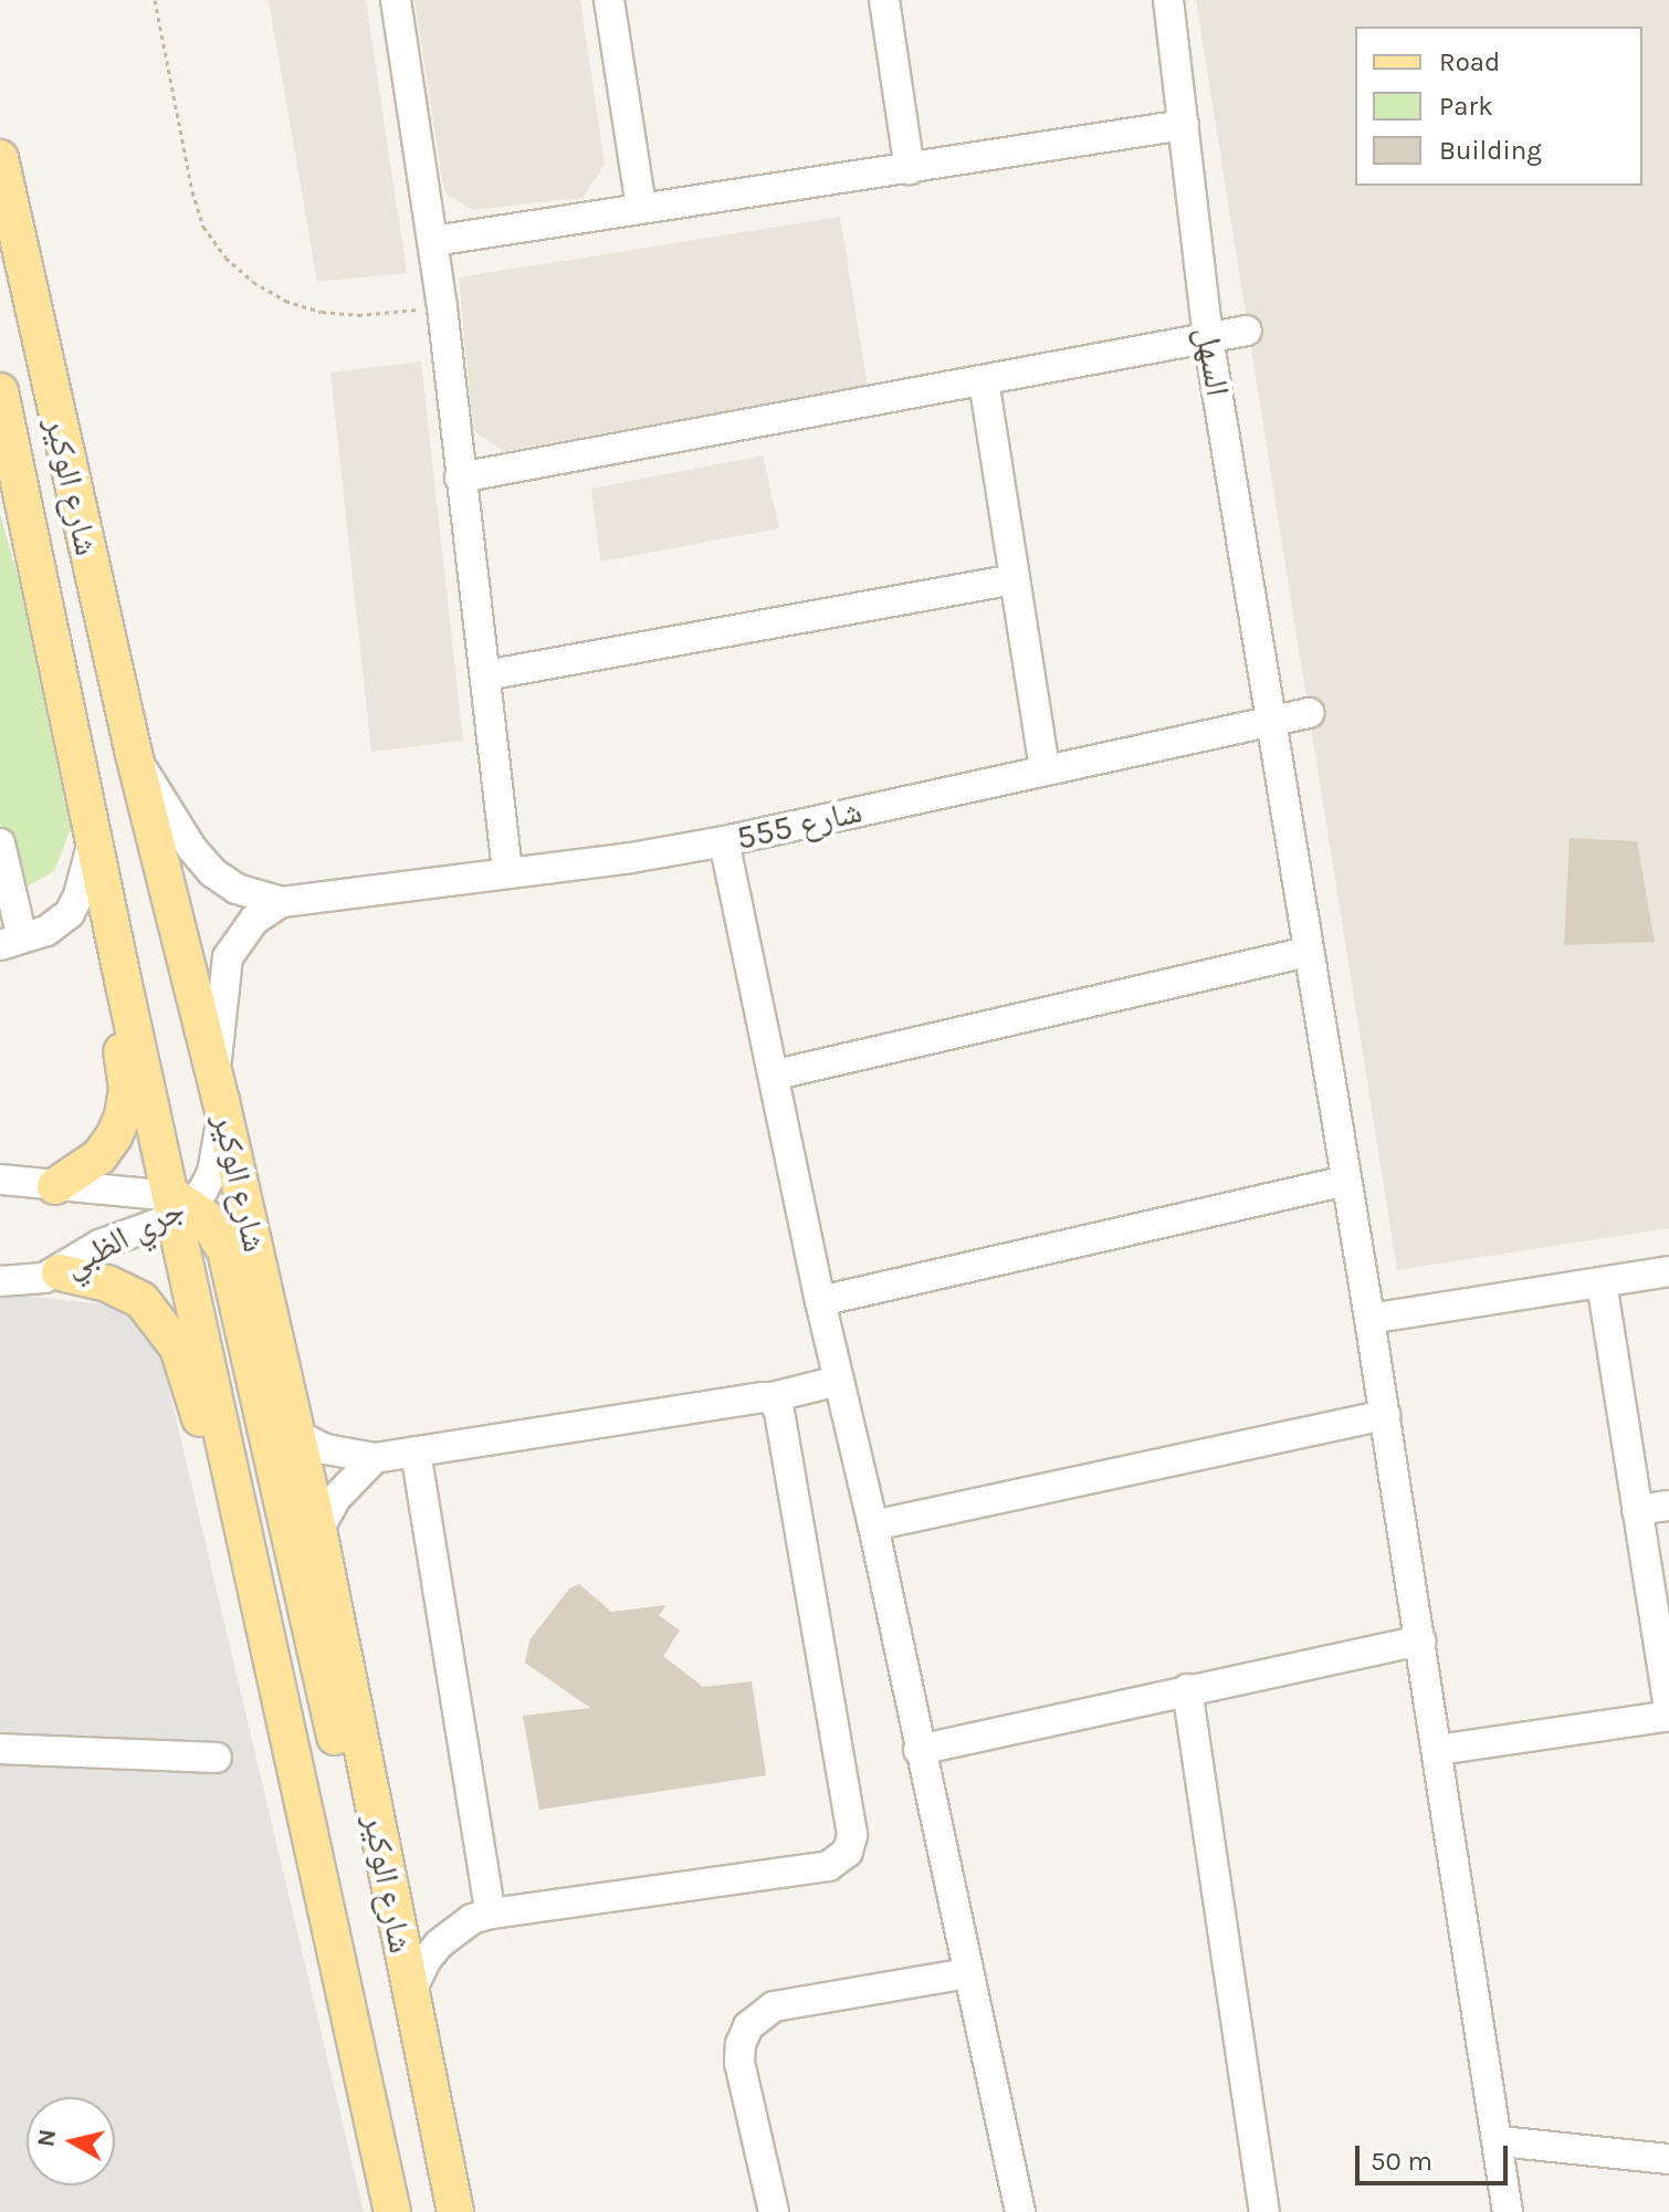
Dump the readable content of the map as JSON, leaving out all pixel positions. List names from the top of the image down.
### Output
{
  "streets": {
    "main road": ["شارع الوكير"],
    "street": ["السهل", "شارع 555", "جري الظبي"]
  },
  "crossings": [
    ["السهل", "شارع 555"],
    ["شارع الوكير", "شارع 555"],
    ["شارع الوكير", "جري الظبي"]
  ],
  "legend": ["Road", "Park", "Building"],
  "scale_bar": "50 m",
  "north": "left"
}
